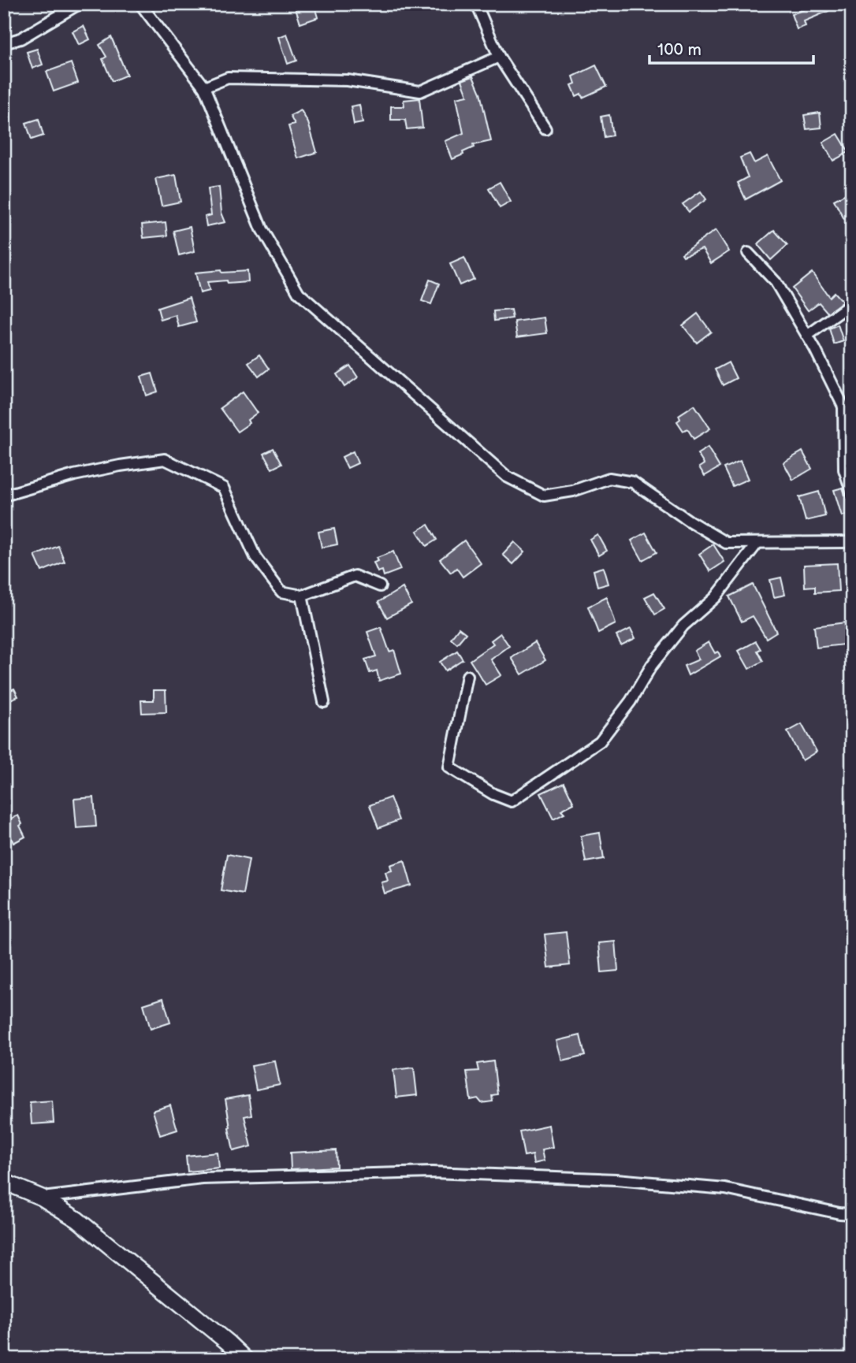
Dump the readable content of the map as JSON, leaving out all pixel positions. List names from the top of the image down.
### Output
{
  "scale_bar": "100 m"
}
